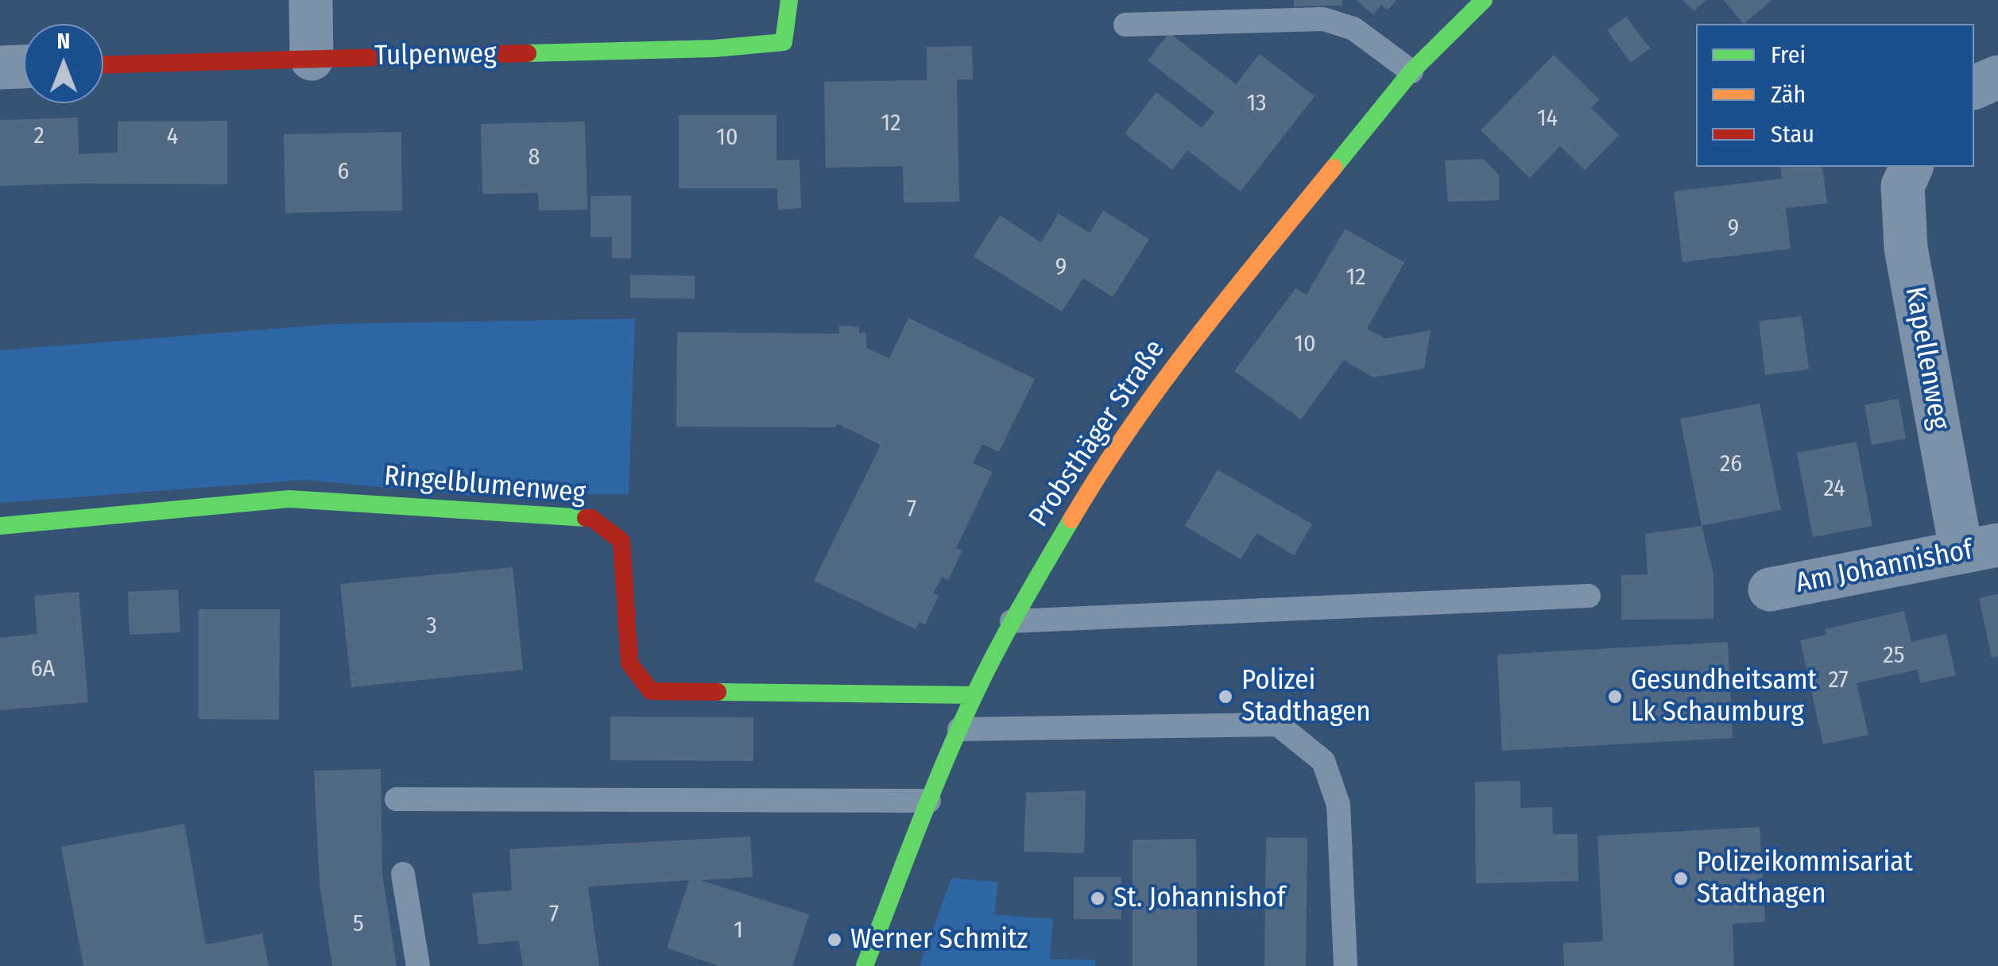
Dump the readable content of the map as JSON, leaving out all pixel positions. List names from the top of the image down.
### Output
{
  "streets": {
    "street": [
      "Tulpenweg",
      "Kapellenweg",
      "Probsthäger Straße",
      "Ringelblumenweg",
      "Am Johannishof"
    ]
  },
  "crossings": [
    ["Kapellenweg", "Am Johannishof"],
    ["Probsthäger Straße", "Ringelblumenweg"]
  ],
  "places": [
    "Polizei Stadthagen",
    "Gesundheitsamt Lk Schaumburg",
    "Polizeikommisariat Stadthagen",
    "St. Johannishof",
    "Werner Schmitz"
  ],
  "house_numbers": [
    "13",
    "14",
    "12",
    "2",
    "4",
    "10",
    "8",
    "6",
    "9",
    "9",
    "12",
    "10",
    "26",
    "24",
    "7",
    "3",
    "25",
    "6A",
    "27",
    "7",
    "5",
    "1"
  ],
  "legend": ["Frei", "Zäh", "Stau"],
  "north": "top"
}
